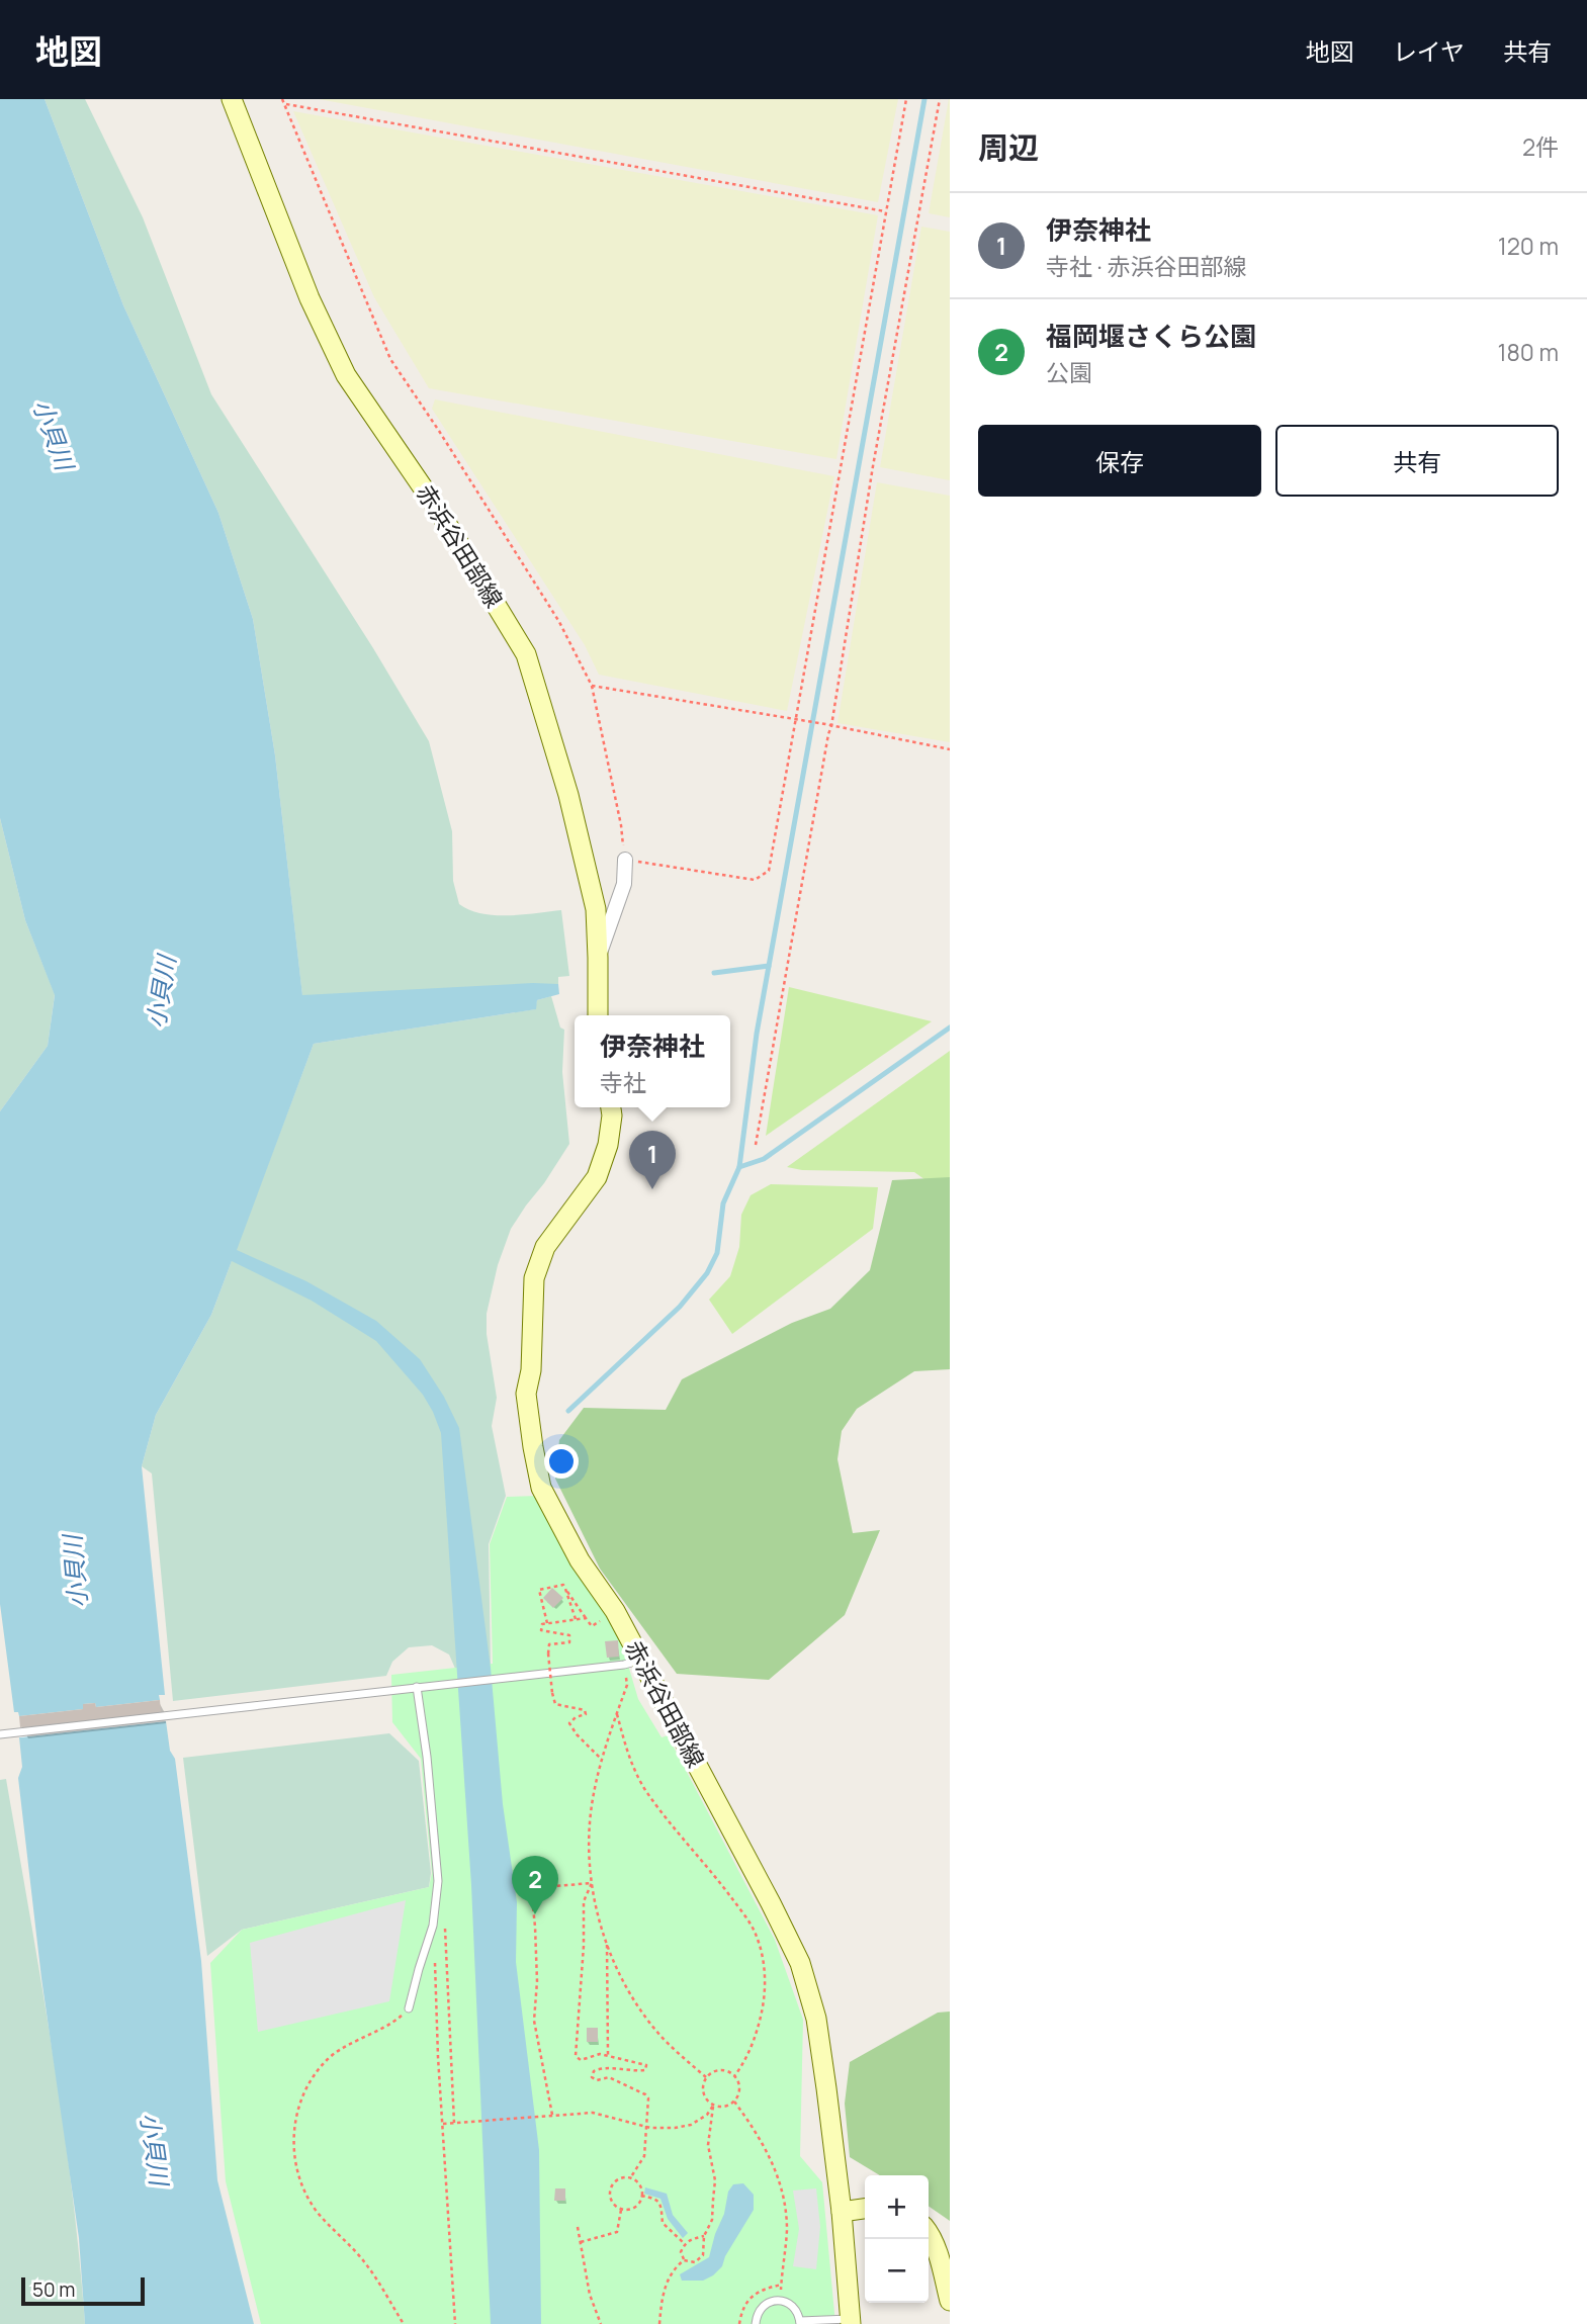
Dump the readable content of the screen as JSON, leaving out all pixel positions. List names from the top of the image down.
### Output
{
  "streets": {
    "main road": ["赤浜谷田部線"]
  },
  "water": ["小貝川"],
  "scale_bar": "50 m",
  "page": {
    "header": "地図",
    "nav": ["地図", "レイヤ", "共有"],
    "heading": ["周辺", "2件"],
    "list": [
      {
        "mark": "1",
        "name": "伊奈神社",
        "note": "寺社 · 赤浜谷田部線",
        "value": "120 m"
      },
      {
        "mark": "2",
        "name": "福岡堰さくら公園",
        "note": "公園",
        "value": "180 m"
      }
    ],
    "buttons": ["保存", "共有"],
    "popup": ["伊奈神社", "寺社"],
    "pins": ["1", "2"],
    "map_buttons": ["+", "−"],
    "scale": "50 m"
  }
}
